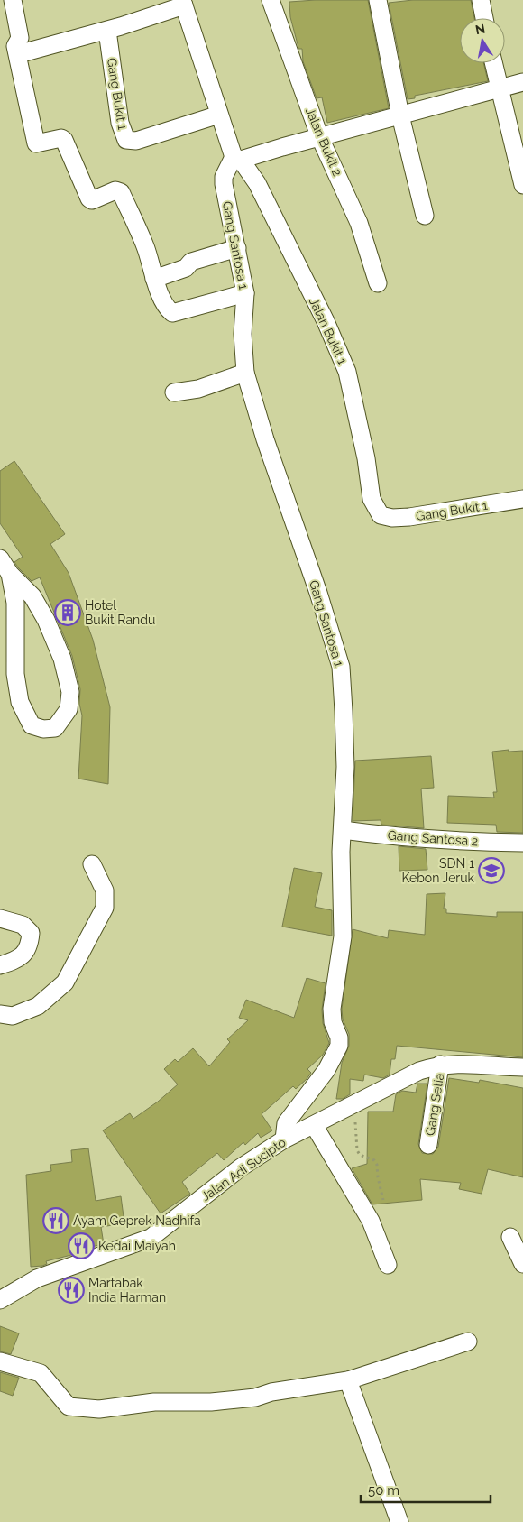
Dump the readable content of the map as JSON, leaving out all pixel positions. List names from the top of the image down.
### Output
{
  "streets": {
    "street": [
      "Gang Bukit 1",
      "Jalan Bukit 2",
      "Gang Santosa 1",
      "Jalan Bukit 1",
      "Gang Santosa 2",
      "Gang Setia",
      "Jalan Adi Sucipto"
    ]
  },
  "crossings": [
    ["Gang Bukit 1", "Jalan Bukit 1"],
    ["Gang Santosa 1", "Jalan Bukit 1"],
    ["Gang Santosa 1", "Gang Santosa 2"],
    ["Gang Santosa 1", "Jalan Adi Sucipto"],
    ["Gang Setia", "Jalan Adi Sucipto"]
  ],
  "places": {
    "building": ["Hotel Bukit Randu"],
    "school or university": ["SDN 1 Kebon Jeruk"],
    "restaurant": ["Ayam Geprek Nadhifa", "Kedai Maiyah", "Martabak India Harman"]
  },
  "scale_bar": "50 m",
  "north": "top"
}
